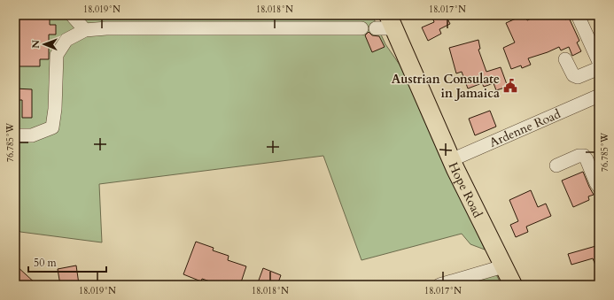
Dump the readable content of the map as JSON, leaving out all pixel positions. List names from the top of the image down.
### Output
{
  "streets": {
    "main road": ["Hope Road"],
    "street": ["Ardenne Road"]
  },
  "crossings": [
    ["Ardenne Road", "Hope Road"]
  ],
  "places": {
    "public building": ["Austrian Consulate in Jamaica"]
  },
  "scale_bar": "50 m",
  "north": "left",
  "coordinates": [
    "18.019°N",
    "18.018°N",
    "18.017°N",
    "76.785°W"
  ]
}
